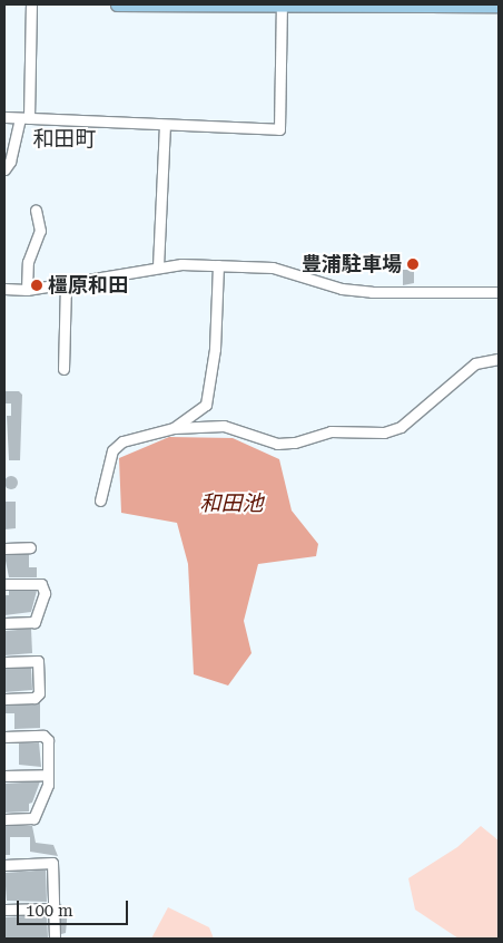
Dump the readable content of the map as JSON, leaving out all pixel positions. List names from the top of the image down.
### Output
{
  "districts": ["和田町"],
  "water": ["和田池"],
  "places": ["豊浦駐車場", "橿原和田"],
  "scale_bar": "100 m"
}
